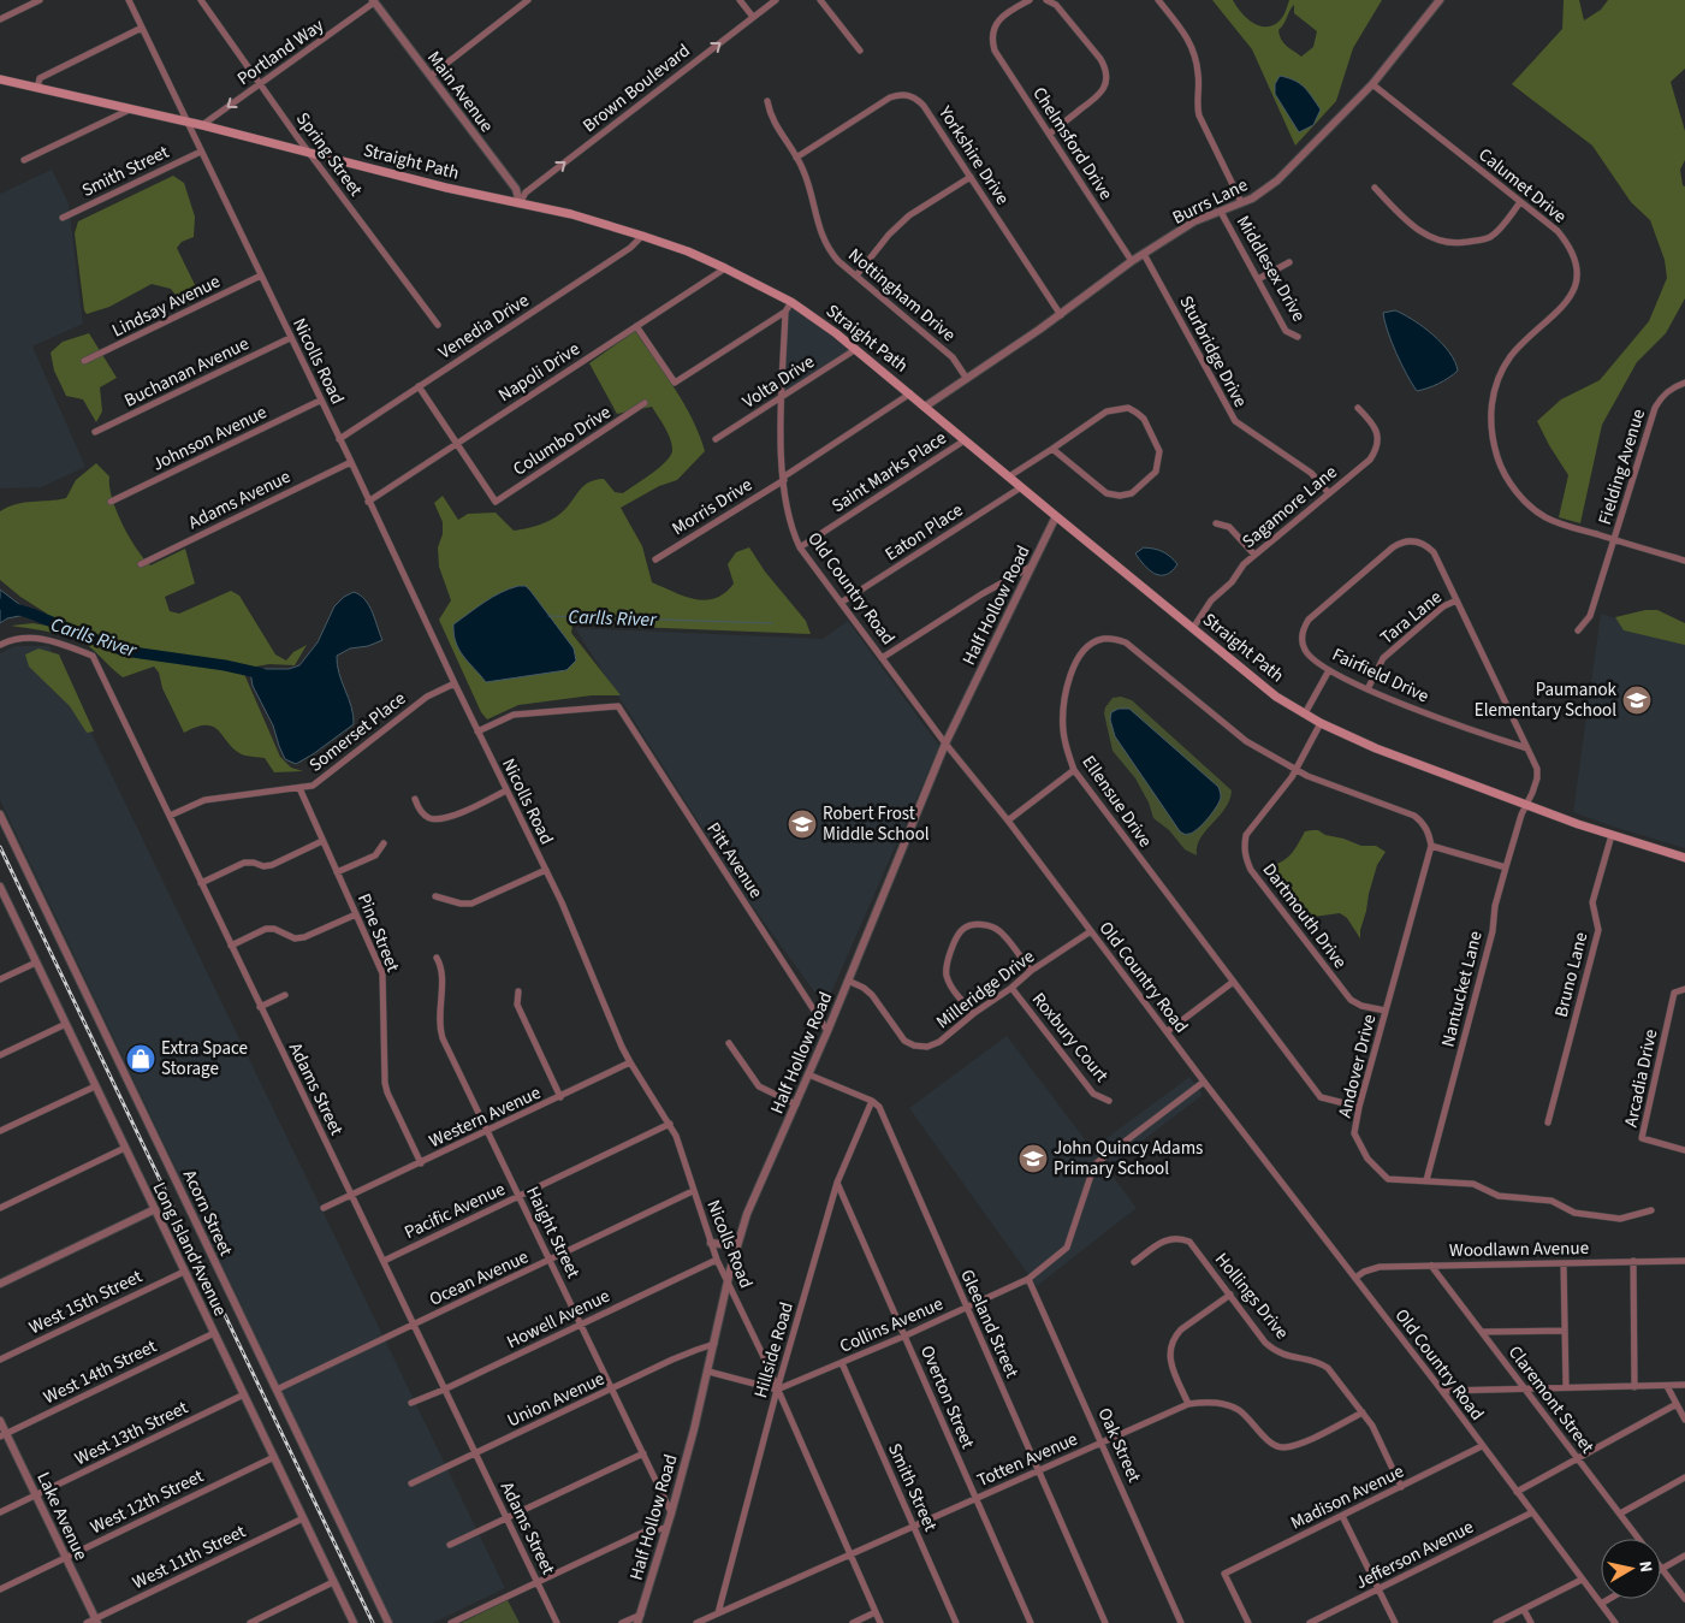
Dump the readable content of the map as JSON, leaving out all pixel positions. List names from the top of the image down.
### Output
{
  "streets": {
    "main road": ["Straight Path"],
    "street": [
      "Portland Way",
      "Brown Boulevard",
      "Main Avenue",
      "Chelmsford Drive",
      "Spring Street",
      "Yorkshire Drive",
      "Smith Street",
      "Calumet Drive",
      "Burrs Lane",
      "Middlesex Drive",
      "Nottingham Drive",
      "Lindsay Avenue",
      "Venedia Drive",
      "Sturbridge Drive",
      "Nicolls Road",
      "Buchanan Avenue",
      "Napoli Drive",
      "Volta Drive",
      "Johnson Avenue",
      "Columbo Drive",
      "Fielding Avenue",
      "Saint Marks Place",
      "Adams Avenue",
      "Morris Drive",
      "Sagamore Lane",
      "Eaton Place",
      "Old Country Road",
      "Half Hollow Road",
      "Tara Lane",
      "Fairfield Drive",
      "Somerset Place",
      "Ellensue Drive",
      "Pitt Avenue",
      "Dartmouth Drive",
      "Pine Street",
      "Bruno Lane",
      "Milleridge Drive",
      "Nantucket Lane",
      "Roxbury Court",
      "Andover Drive",
      "Arcadia Drive",
      "Adams Street",
      "Western Avenue",
      "Pacific Avenue",
      "Acorn Street",
      "Haight Street",
      "Long Island Avenue",
      "Woodlawn Avenue",
      "Ocean Avenue",
      "Hollings Drive",
      "West 15th Street",
      "Howell Avenue",
      "Gleeland Street",
      "Collins Avenue",
      "Hillside Road",
      "West 14th Street",
      "Overton Street",
      "Union Avenue",
      "Claremont Street",
      "West 13th Street",
      "Oak Street",
      "Totten Avenue",
      "Madison Avenue",
      "West 12th Street",
      "Lake Avenue",
      "Jefferson Avenue",
      "West 11th Street"
    ]
  },
  "crossings": [
    ["Portland Way", "Main Avenue"],
    ["Portland Way", "Spring Street"],
    ["Portland Way", "Straight Path"],
    ["Brown Boulevard", "Main Avenue"],
    ["Brown Boulevard", "Straight Path"],
    ["Main Avenue", "Straight Path"],
    ["Chelmsford Drive", "Burrs Lane"],
    ["Spring Street", "Straight Path"],
    ["Yorkshire Drive", "Burrs Lane"],
    ["Yorkshire Drive", "Nottingham Drive"],
    ["Straight Path", "Burrs Lane"],
    ["Straight Path", "Venedia Drive"],
    ["Straight Path", "Nicolls Road"],
    ["Straight Path", "Napoli Drive"],
    ["Straight Path", "Volta Drive"],
    ["Straight Path", "Saint Marks Place"],
    ["Straight Path", "Morris Drive"],
    ["Straight Path", "Sagamore Lane"],
    ["Straight Path", "Eaton Place"],
    ["Straight Path", "Half Hollow Road"],
    ["Straight Path", "Fairfield Drive"],
    ["Straight Path", "Dartmouth Drive"],
    ["Straight Path", "Bruno Lane"],
    ["Straight Path", "Nantucket Lane"],
    ["Smith Street", "Nicolls Road"],
    ["Smith Street", "Collins Avenue"],
    ["Smith Street", "Totten Avenue"],
    ["Calumet Drive", "Burrs Lane"],
    ["Calumet Drive", "Fielding Avenue"],
    ["Burrs Lane", "Middlesex Drive"],
    ["Burrs Lane", "Nottingham Drive"],
    ["Burrs Lane", "Sturbridge Drive"],
    ["Lindsay Avenue", "Nicolls Road"],
    ["Venedia Drive", "Nicolls Road"],
    ["Sturbridge Drive", "Sagamore Lane"],
    ["Nicolls Road", "Buchanan Avenue"],
    ["Nicolls Road", "Napoli Drive"],
    ["Nicolls Road", "Johnson Avenue"],
    ["Nicolls Road", "Adams Avenue"],
    ["Nicolls Road", "Half Hollow Road"],
    ["Nicolls Road", "Somerset Place"],
    ["Nicolls Road", "Pitt Avenue"],
    ["Nicolls Road", "Western Avenue"],
    ["Nicolls Road", "Pacific Avenue"],
    ["Nicolls Road", "Ocean Avenue"],
    ["Nicolls Road", "Howell Avenue"],
    ["Nicolls Road", "Collins Avenue"],
    ["Nicolls Road", "Hillside Road"],
    ["Nicolls Road", "Totten Avenue"],
    ["Napoli Drive", "Columbo Drive"],
    ["Volta Drive", "Old Country Road"],
    ["Saint Marks Place", "Old Country Road"],
    ["Morris Drive", "Old Country Road"],
    ["Eaton Place", "Old Country Road"],
    ["Old Country Road", "Half Hollow Road"],
    ["Old Country Road", "Milleridge Drive"],
    ["Old Country Road", "Woodlawn Avenue"],
    ["Old Country Road", "Collins Avenue"],
    ["Old Country Road", "Madison Avenue"],
    ["Old Country Road", "Jefferson Avenue"],
    ["Half Hollow Road", "Pitt Avenue"],
    ["Half Hollow Road", "Milleridge Drive"],
    ["Half Hollow Road", "Haight Street"],
    ["Half Hollow Road", "Union Avenue"],
    ["Tara Lane", "Fairfield Drive"],
    ["Fairfield Drive", "Nantucket Lane"],
    ["Somerset Place", "Pine Street"],
    ["Somerset Place", "Adams Street"],
    ["Ellensue Drive", "Dartmouth Drive"],
    ["Ellensue Drive", "Andover Drive"],
    ["Dartmouth Drive", "Andover Drive"],
    ["Pine Street", "Western Avenue"],
    ["Milleridge Drive", "Roxbury Court"],
    ["Nantucket Lane", "Andover Drive"],
    ["Adams Street", "Western Avenue"],
    ["Adams Street", "Pacific Avenue"],
    ["Adams Street", "Ocean Avenue"],
    ["Adams Street", "Howell Avenue"],
    ["Adams Street", "Union Avenue"],
    ["Western Avenue", "Haight Street"],
    ["Pacific Avenue", "Haight Street"],
    ["Acorn Street", "Ocean Avenue"],
    ["Haight Street", "Ocean Avenue"],
    ["Haight Street", "Howell Avenue"],
    ["Haight Street", "Union Avenue"],
    ["Long Island Avenue", "West 15th Street"],
    ["Long Island Avenue", "West 14th Street"],
    ["Long Island Avenue", "West 13th Street"],
    ["Long Island Avenue", "West 12th Street"],
    ["Long Island Avenue", "West 11th Street"],
    ["Woodlawn Avenue", "Claremont Street"],
    ["Hollings Drive", "Totten Avenue"],
    ["Hollings Drive", "Madison Avenue"],
    ["Gleeland Street", "Collins Avenue"],
    ["Gleeland Street", "Hillside Road"],
    ["Gleeland Street", "Totten Avenue"],
    ["Collins Avenue", "Hillside Road"],
    ["Collins Avenue", "Overton Street"],
    ["Collins Avenue", "Oak Street"],
    ["Hillside Road", "Overton Street"],
    ["Hillside Road", "Totten Avenue"],
    ["West 14th Street", "Lake Avenue"],
    ["Overton Street", "Totten Avenue"],
    ["West 13th Street", "Lake Avenue"],
    ["Oak Street", "Totten Avenue"],
    ["West 12th Street", "Lake Avenue"],
    ["Lake Avenue", "West 11th Street"]
  ],
  "one_way": ["Brown Boulevard"],
  "water": ["Carlls River"],
  "places": {
    "school or university": ["Paumanok Elementary School", "Robert Frost Middle School", "John Quincy Adams Primary School"],
    "shop": ["Extra Space Storage"]
  },
  "north": "right"
}
